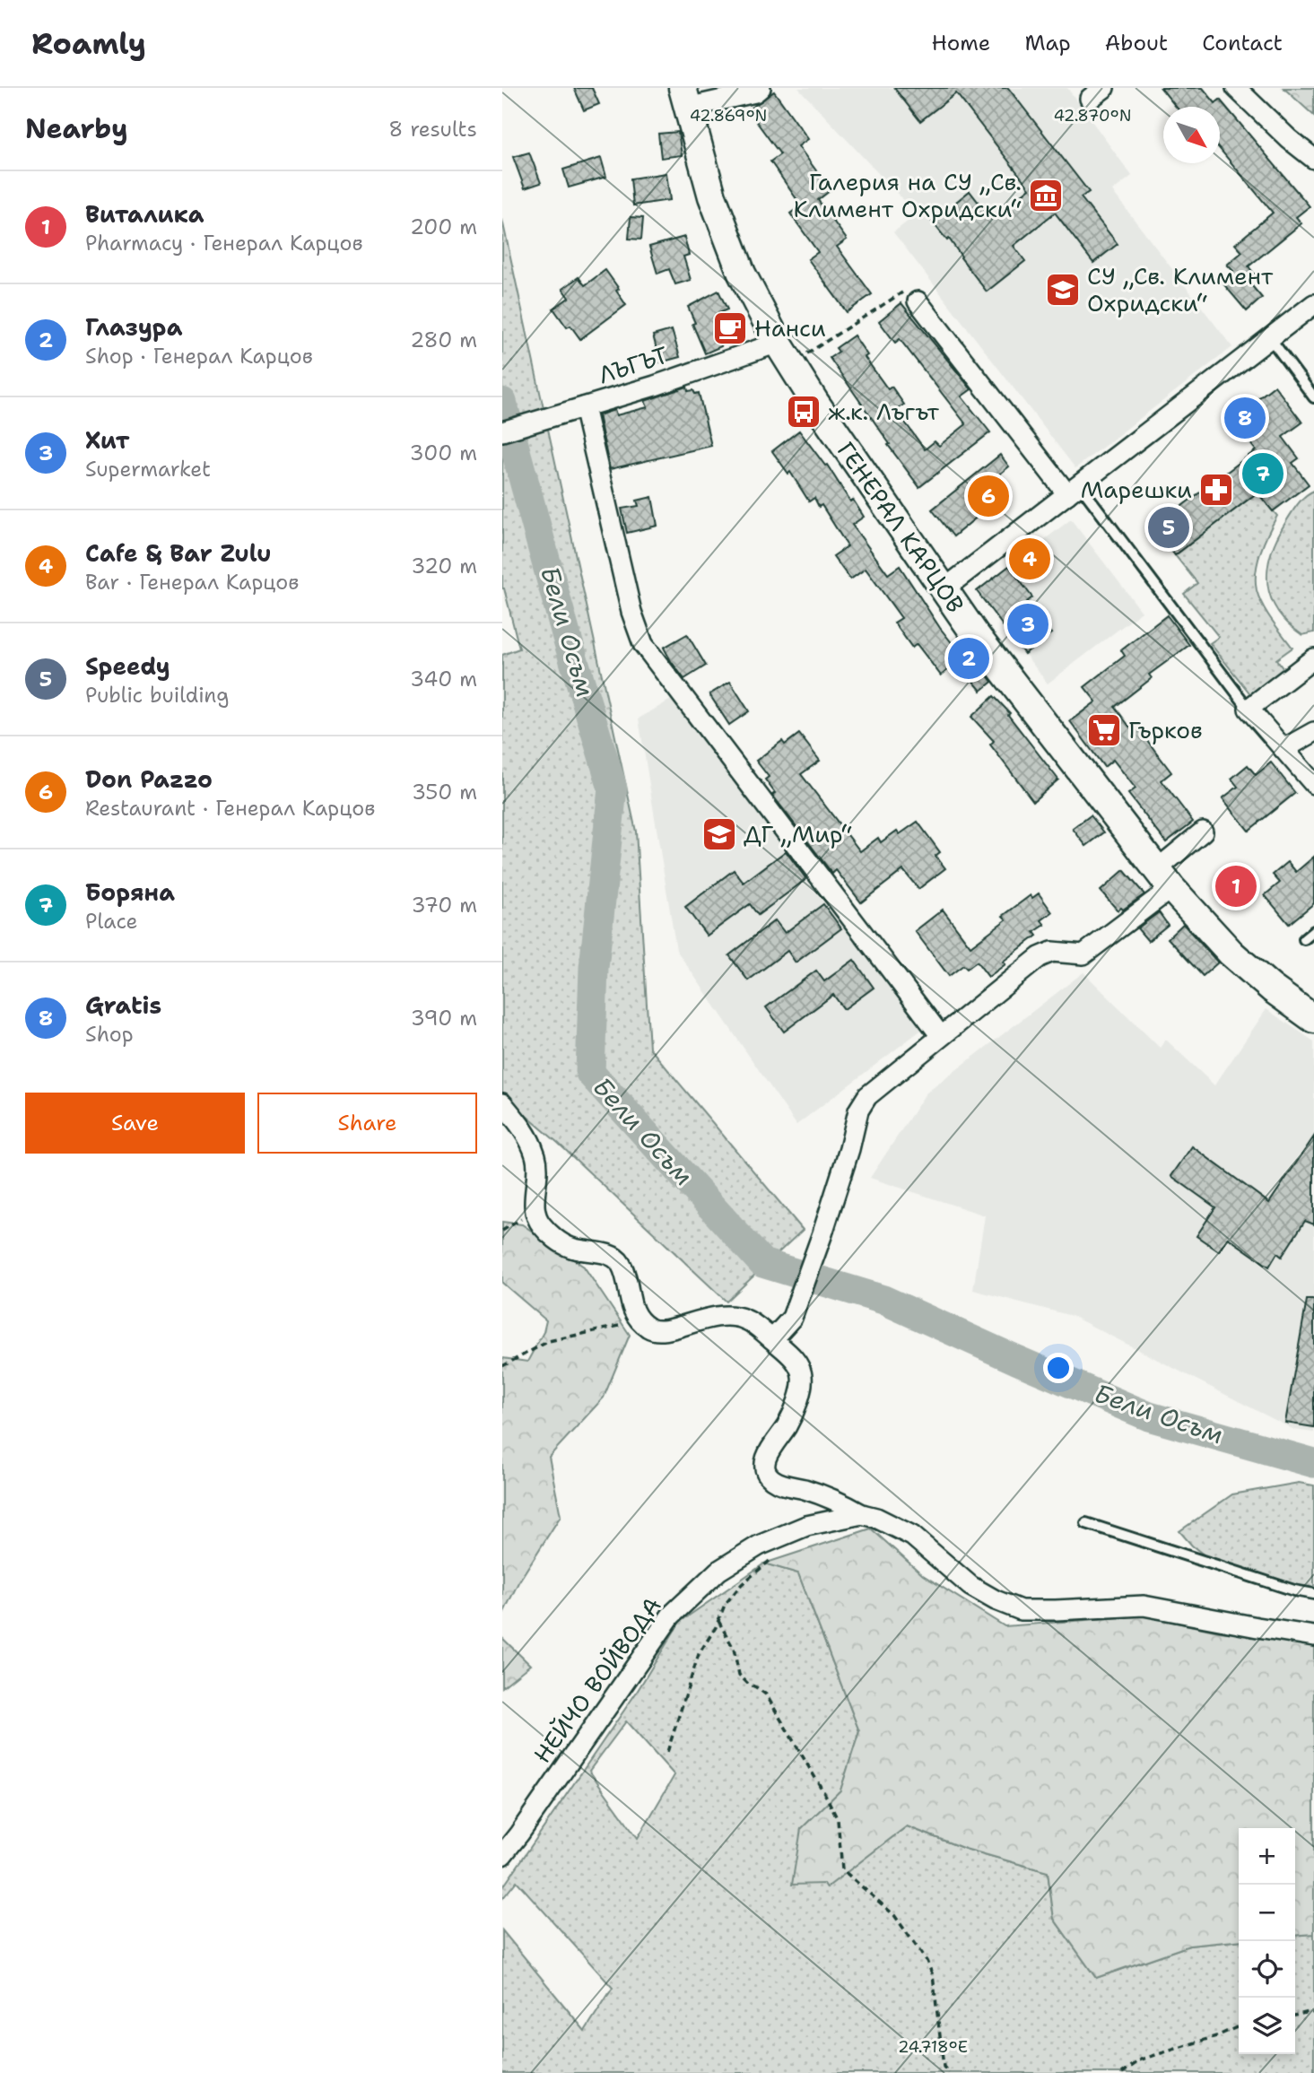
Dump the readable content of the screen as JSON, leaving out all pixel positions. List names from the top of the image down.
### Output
{
  "streets": {
    "main road": ["ГЕНЕРАЛ КАРЦОВ"],
    "street": ["ЛЪГЪТ", "НЕЙЧО ВОЙВОДА"]
  },
  "crossings": [
    ["ЛЪГЪТ", "ГЕНЕРАЛ КАРЦОВ"]
  ],
  "water": ["Бели Осъм"],
  "places": {
    "museum": ["Галерия на СУ „Св. Климент Охридски“"],
    "school or university": ["СУ „Св. Климент Охридски“", "ДГ „Мир“"],
    "cafe": ["Нанси"],
    "bus stop": ["ж.к. Лъгът"],
    "pharmacy": ["Марешки"],
    "supermarket": ["Гърков"]
  },
  "north": "bottom right",
  "page": {
    "header": "Roamly",
    "nav": [
      "Home",
      "Map",
      "About",
      "Contact"
    ],
    "heading": ["Nearby", "8 results"],
    "list": [
      {
        "mark": "1",
        "name": "Виталика",
        "note": "Pharmacy · Генерал Карцов",
        "value": "200 m"
      },
      {
        "mark": "2",
        "name": "Глазура",
        "note": "Shop · Генерал Карцов",
        "value": "280 m"
      },
      {
        "mark": "3",
        "name": "Хит",
        "note": "Supermarket",
        "value": "300 m"
      },
      {
        "mark": "4",
        "name": "Cafe & Bar Zulu",
        "note": "Bar · Генерал Карцов",
        "value": "320 m"
      },
      {
        "mark": "5",
        "name": "Speedy",
        "note": "Public building",
        "value": "340 m"
      },
      {
        "mark": "6",
        "name": "Don Pazzo",
        "note": "Restaurant · Генерал Карцов",
        "value": "350 m"
      },
      {
        "mark": "7",
        "name": "Боряна",
        "note": "Place",
        "value": "370 m"
      },
      {
        "mark": "8",
        "name": "Gratis",
        "note": "Shop",
        "value": "390 m"
      }
    ],
    "pins": [
      "8",
      "7",
      "6",
      "5",
      "4",
      "3",
      "2",
      "1"
    ],
    "buttons": ["Save", "Share"],
    "map_buttons": ["+", "−"]
  },
  "coordinates": ["42.869°N", "42.870°N", "24.718°E"]
}
